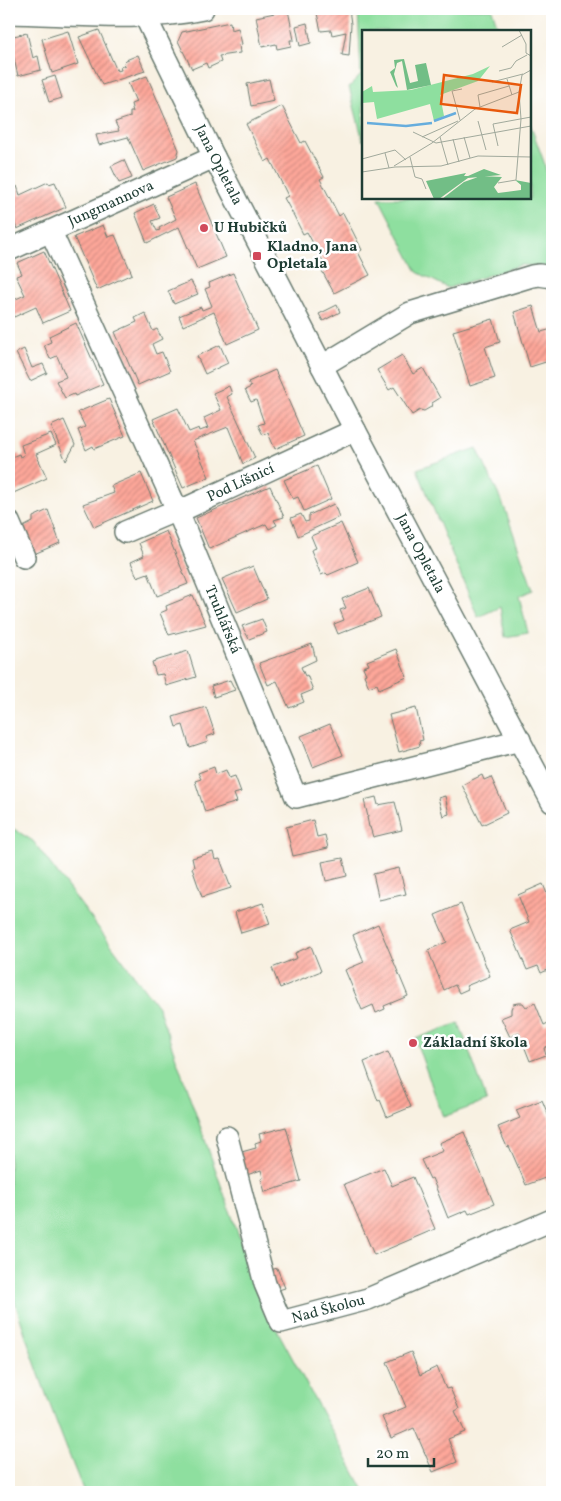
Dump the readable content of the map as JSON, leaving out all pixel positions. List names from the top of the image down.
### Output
{
  "streets": {
    "street": [
      "Jana Opletala",
      "Jungmannova",
      "Pod Líšnicí",
      "Truhlářská",
      "Nad Školou"
    ]
  },
  "crossings": [
    ["Jana Opletala", "Jungmannova"],
    ["Jana Opletala", "Pod Líšnicí"],
    ["Jana Opletala", "Truhlářská"],
    ["Jungmannova", "Truhlářská"],
    ["Pod Líšnicí", "Truhlářská"]
  ],
  "places": {
    "other": ["U Hubičků", "Základní škola"],
    "transit": ["Kladno, Jana Opletala"]
  },
  "scale_bar": "20 m"
}
